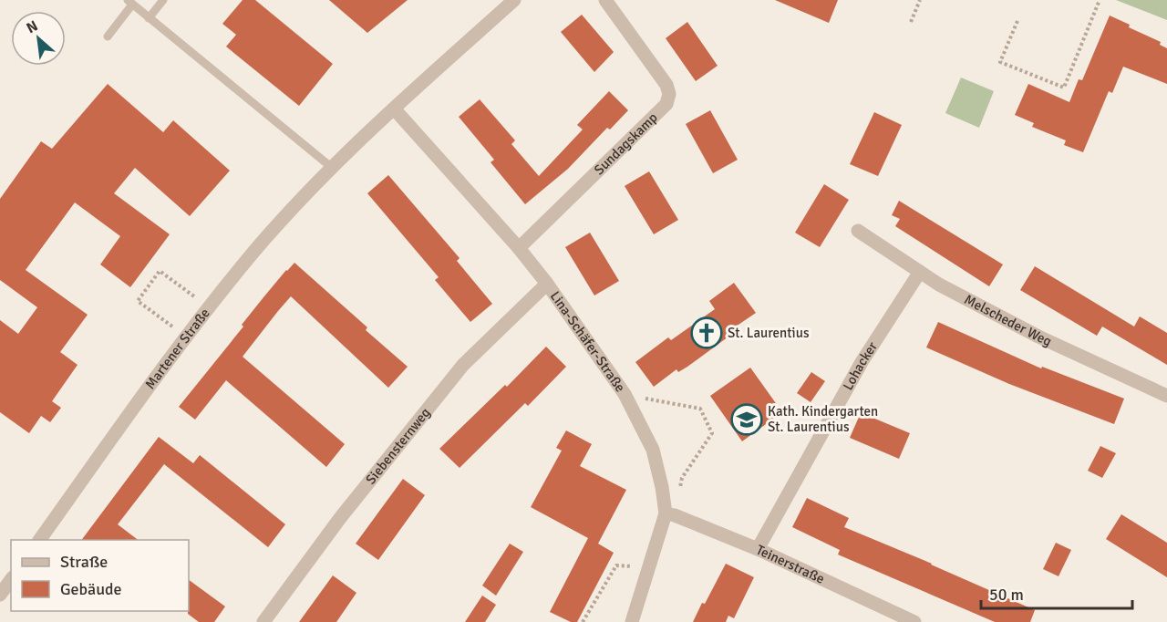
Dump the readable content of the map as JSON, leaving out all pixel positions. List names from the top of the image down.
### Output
{
  "streets": {
    "street": [
      "Sundagskamp",
      "Melscheder Weg",
      "Lina-Schäfer-Straße",
      "Martener Straße",
      "Lohacker",
      "Siebensternweg",
      "Teinerstraße"
    ]
  },
  "crossings": [
    ["Sundagskamp", "Lina-Schäfer-Straße"],
    ["Melscheder Weg", "Lohacker"],
    ["Lina-Schäfer-Straße", "Martener Straße"],
    ["Lina-Schäfer-Straße", "Siebensternweg"],
    ["Lina-Schäfer-Straße", "Teinerstraße"],
    ["Lohacker", "Teinerstraße"]
  ],
  "places": {
    "church": ["St. Laurentius"],
    "school or university": ["Kath. Kindergarten St. Laurentius"]
  },
  "legend": ["Straße", "Gebäude"],
  "scale_bar": "50 m",
  "north": "top left"
}
